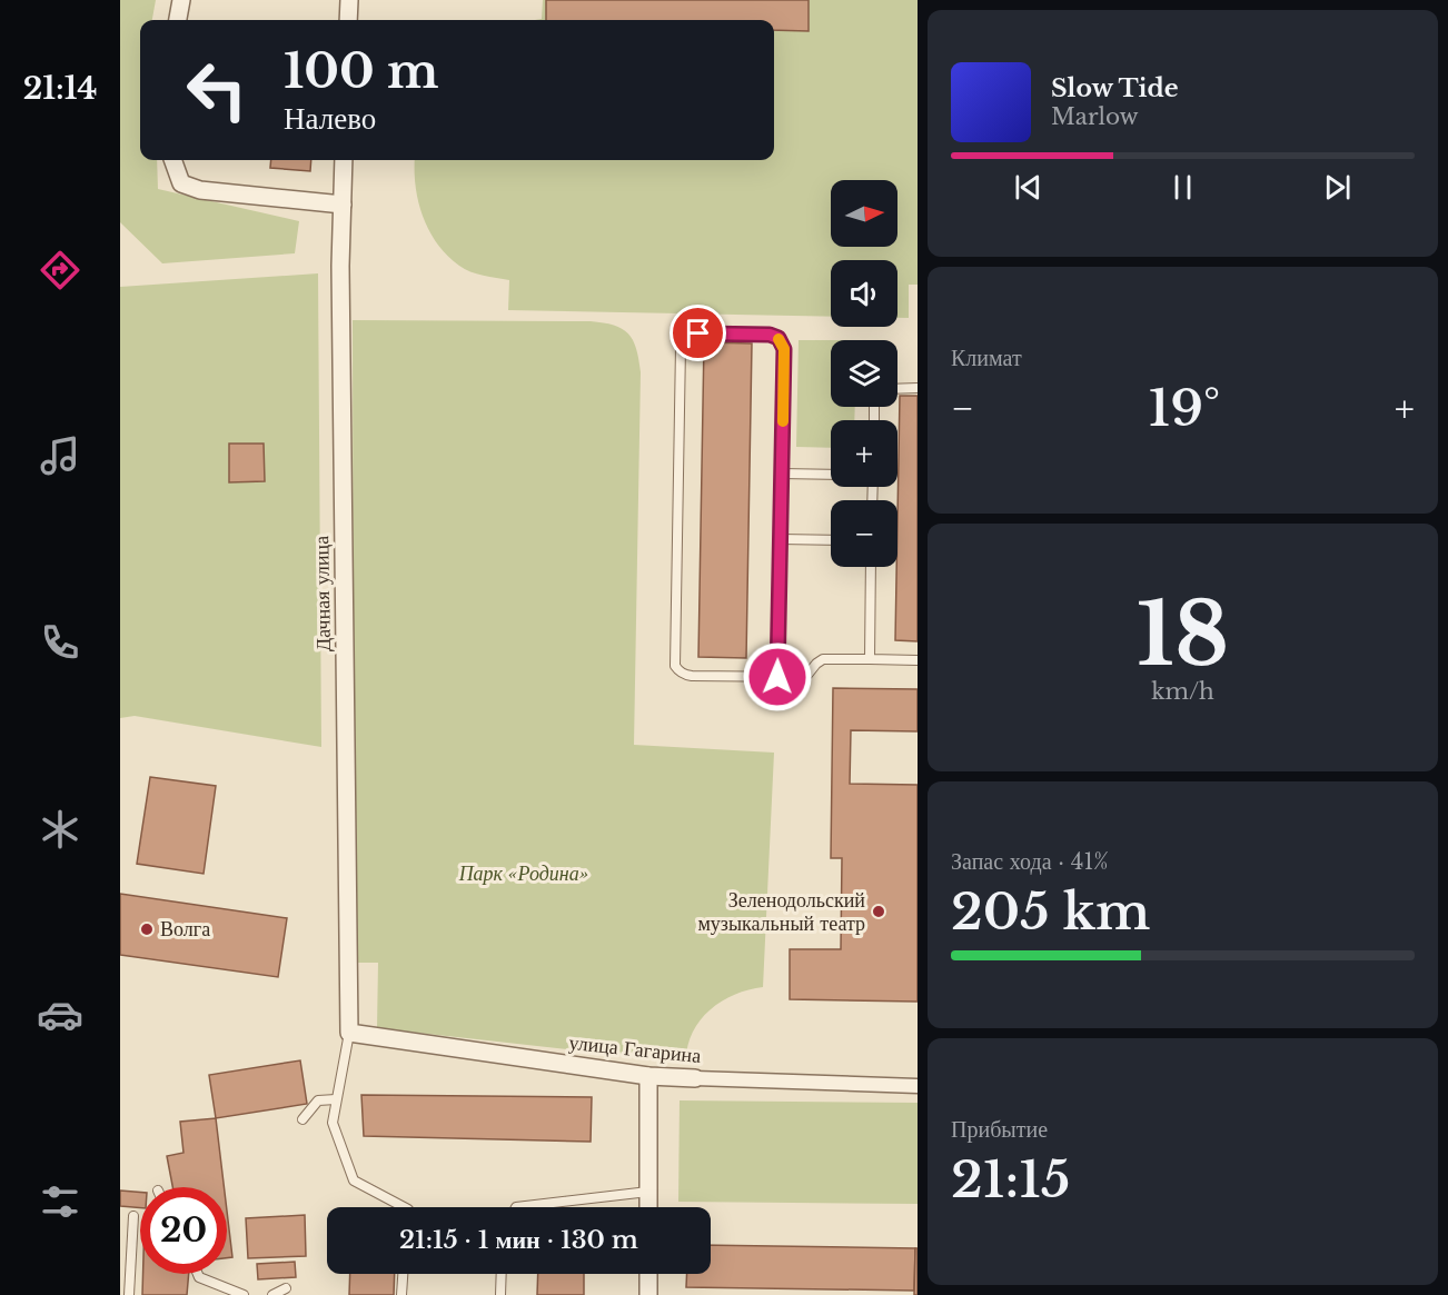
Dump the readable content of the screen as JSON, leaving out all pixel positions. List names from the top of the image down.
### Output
{
  "streets": {
    "street": ["Дачная улица", "улица Гагарина"]
  },
  "crossings": [
    ["Дачная улица", "улица Гагарина"]
  ],
  "parks": ["Парк «Родина»"],
  "places": ["Зеленодольский музыкальный театр", "Волга"],
  "north": "right",
  "page": {
    "tabs": "21:14",
    "turn": ["100 m", "Налево"],
    "song": ["Slow Tide", "Marlow"],
    "map_buttons": ["+", "−"],
    "tile": [
      "Климат",
      ["18", "km/h"],
      ["Запас хода · 41%", "205 km"],
      ["Прибытие", "21:15"]
    ],
    "heat": ["−", "19°", "+"],
    "limit": "20",
    "trip": "21:15 · 1 мин · 130 m"
  }
}
